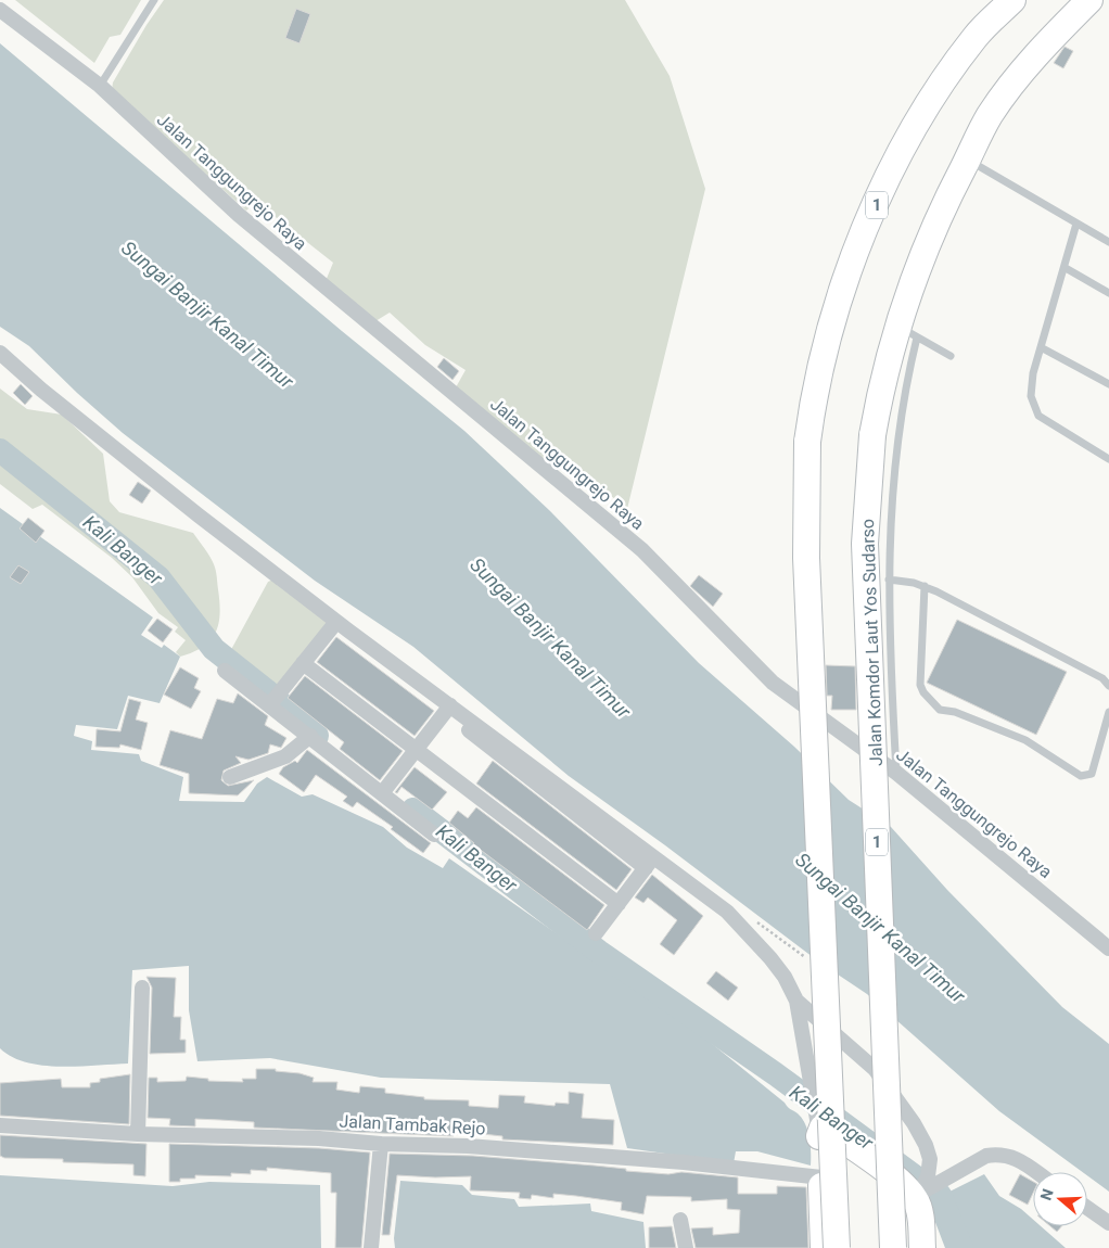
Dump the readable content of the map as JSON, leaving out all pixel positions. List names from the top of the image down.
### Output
{
  "streets": {
    "highway": ["1", "Jalan Komdor Laut Yos Sudarso"],
    "street": ["Jalan Tanggungrejo Raya", "Jalan Tambak Rejo"]
  },
  "water": ["Sungai Banjir Kanal Timur", "Kali Banger"],
  "north": "left"
}
